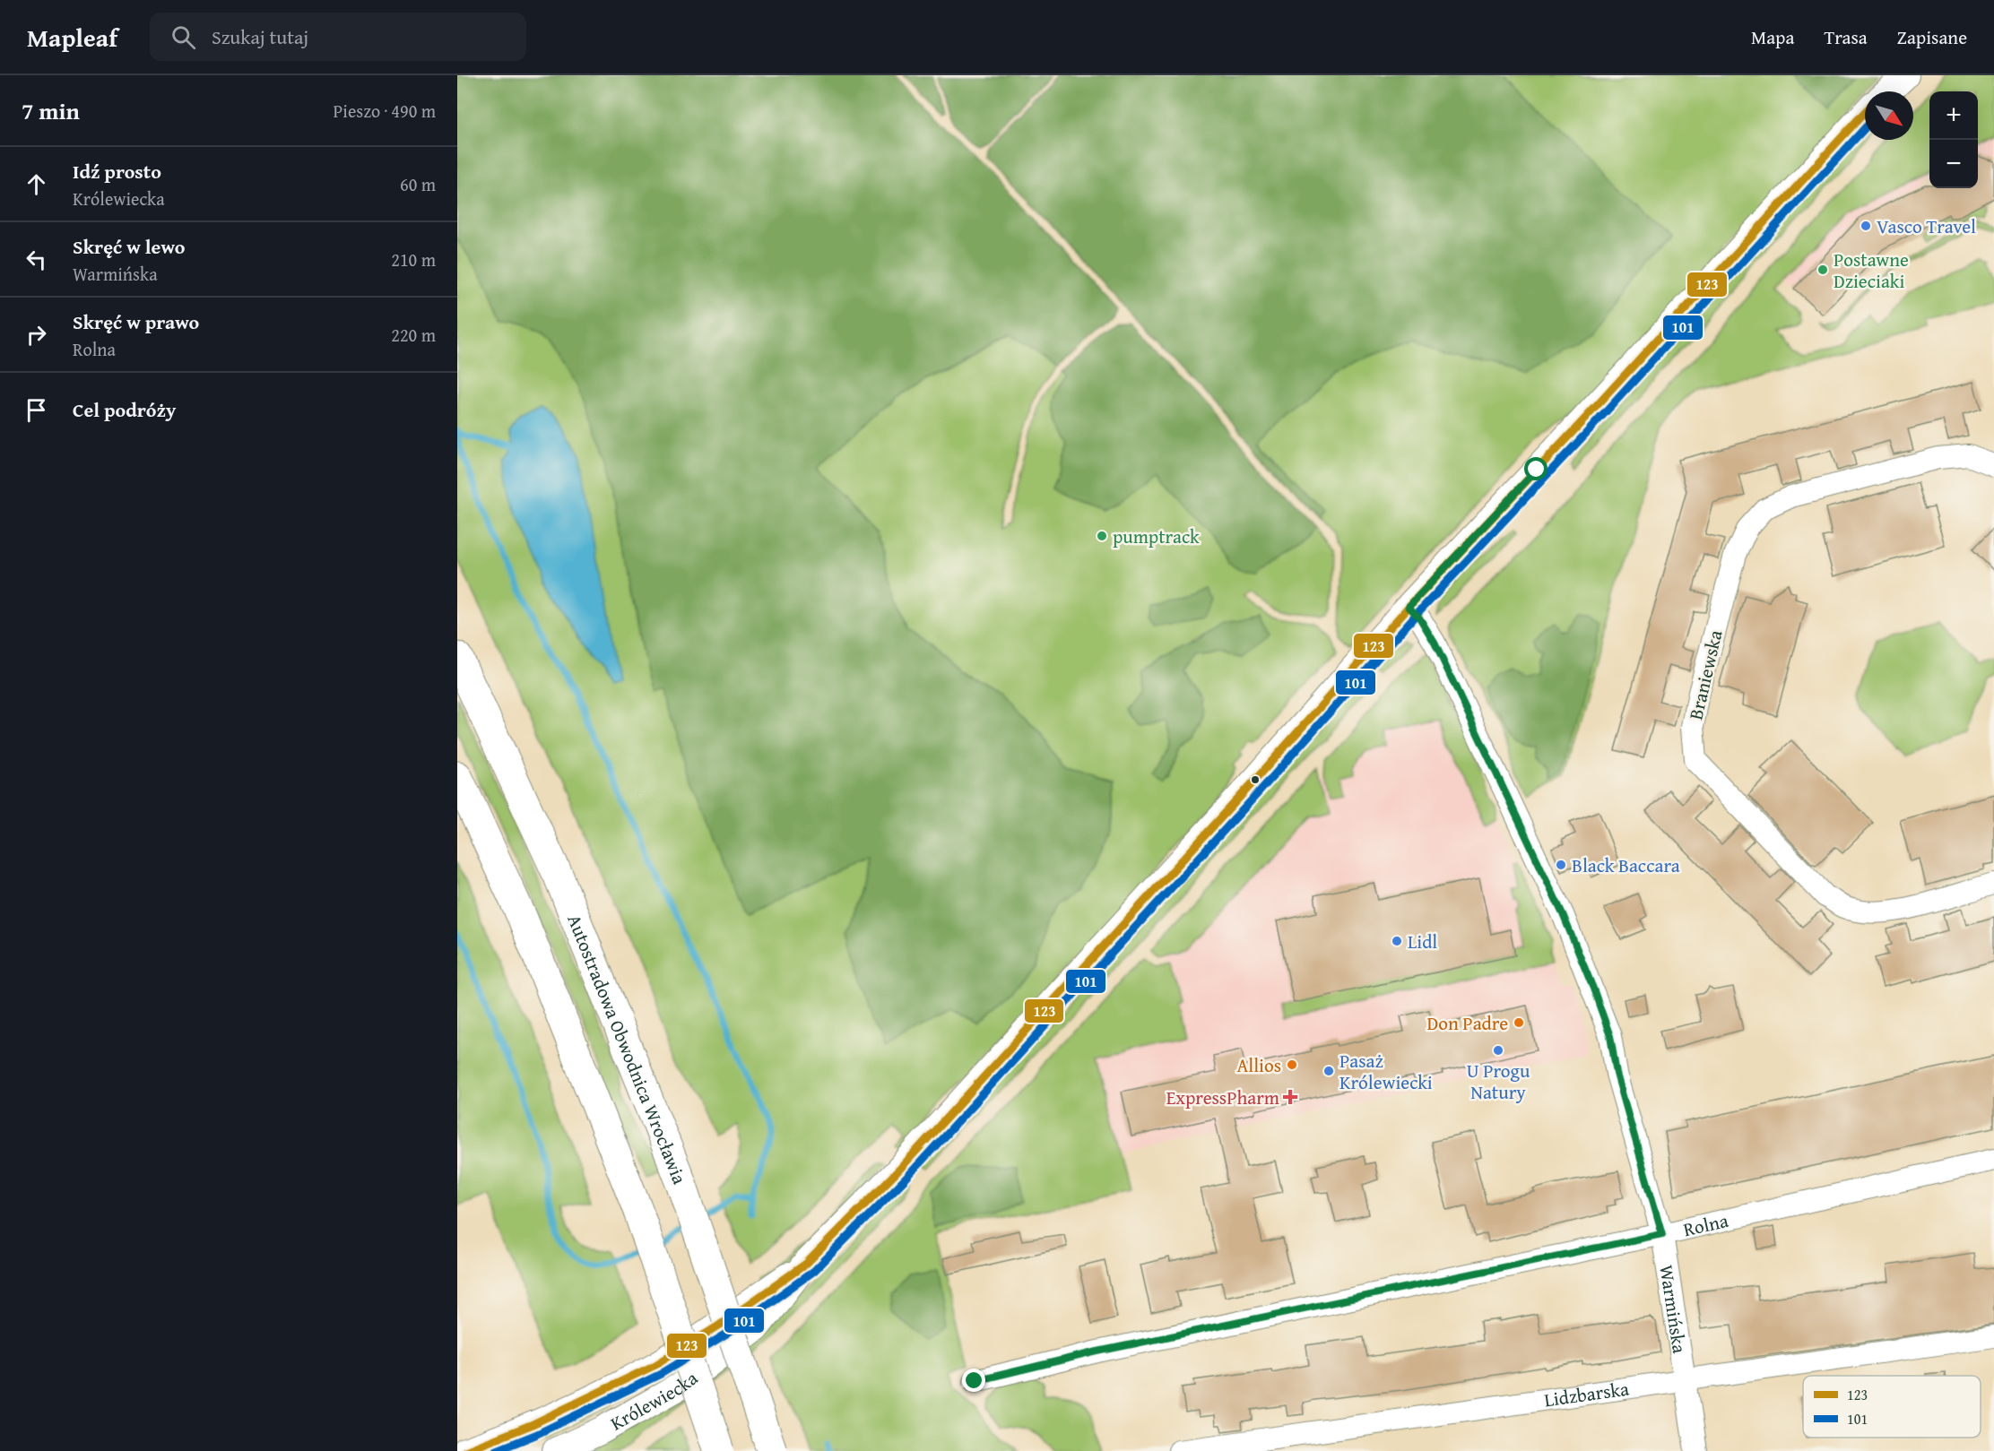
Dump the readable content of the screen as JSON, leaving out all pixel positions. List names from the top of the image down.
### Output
{
  "streets": {
    "highway": ["Autostradowa Obwodnica Wrocławia"],
    "street": [
      "Braniewska",
      "Rolna",
      "Warmińska",
      "Lidzbarska",
      "Królewiecka"
    ]
  },
  "crossings": [
    ["Rolna", "Warmińska"],
    ["Warmińska", "Lidzbarska"],
    ["Warmińska", "Królewiecka"]
  ],
  "places": {
    "other": [
      "Vasco Travel",
      "Postawne Dzieciaki",
      "pumptrack",
      "Black Baccara",
      "Lidl",
      "Don Padre",
      "U Progu Natury",
      "Allios",
      "Pasaż Królewiecki"
    ],
    "health": ["ExpressPharm"]
  },
  "lines": ["transit line 123", "transit line 101"],
  "legend": ["123", "101"],
  "north": "bottom right",
  "page": {
    "header": "Mapleaf",
    "search": "Szukaj tutaj",
    "nav": ["Mapa", "Trasa", "Zapisane"],
    "heading": ["7 min", "Pieszo · 490 m"],
    "map_buttons": ["+", "−"],
    "list": [
      ["Idź prosto", "Królewiecka", "60 m"],
      ["Skręć w lewo", "Warmińska", "210 m"],
      ["Skręć w prawo", "Rolna", "220 m"],
      "Cel podróży"
    ]
  }
}
